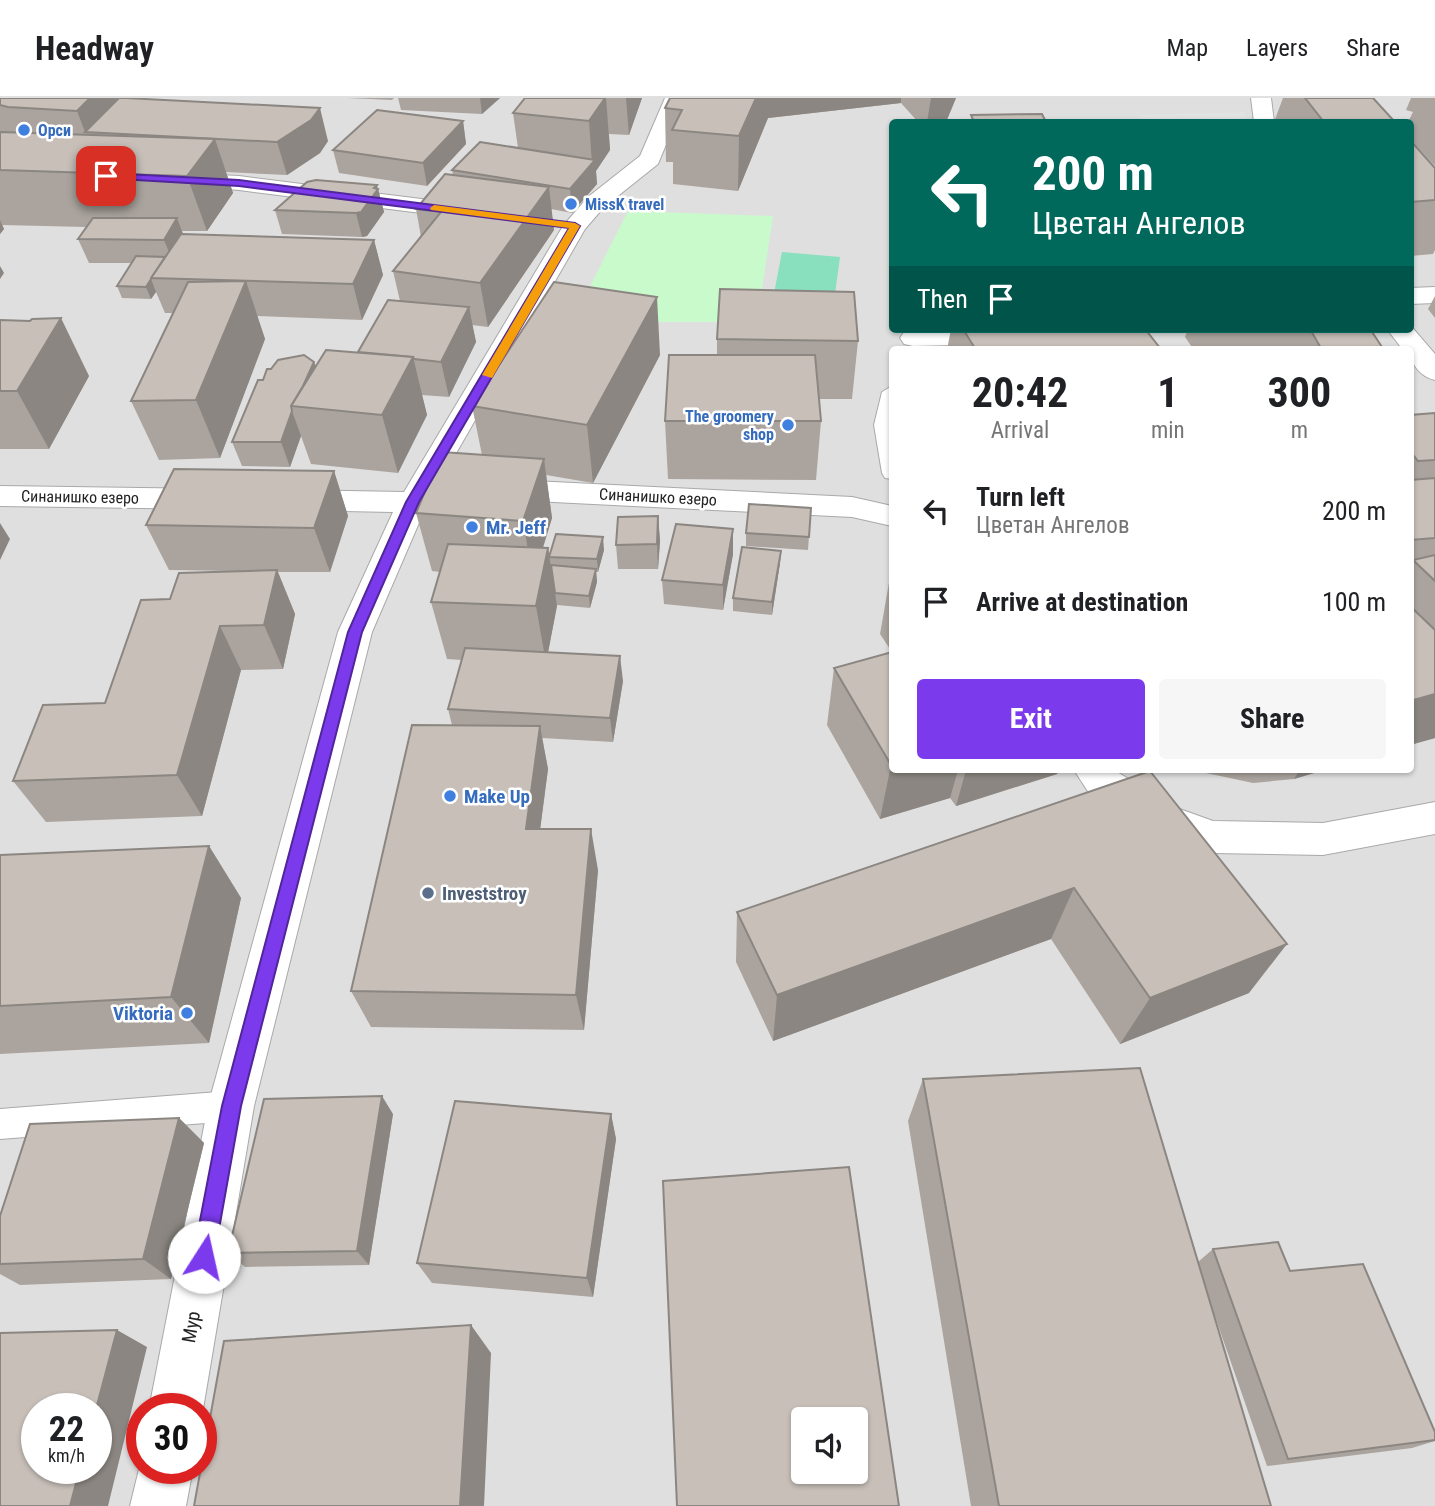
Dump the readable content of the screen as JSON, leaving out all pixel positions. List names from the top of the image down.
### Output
{
  "streets": {
    "street": ["Синанишко езеро", "Мур"]
  },
  "crossings": [
    ["Синанишко езеро", "Мур"]
  ],
  "places": [
    "Орси",
    "MissK travel",
    "The groomery shop",
    "Mr. Jeff",
    "Make Up",
    "Investstroy",
    "Viktoria"
  ],
  "page": {
    "header": "Headway",
    "nav": ["Map", "Layers", "Share"],
    "turn": ["200 m", "Цветан Ангелов"],
    "then": "Then",
    "eta": [
      "20:42",
      "Arrival",
      "1",
      "min",
      "300",
      "m"
    ],
    "list": [
      {
        "name": "Turn left",
        "note": "Цветан Ангелов",
        "value": "200 m"
      },
      {
        "name": "Arrive at destination",
        "value": "100 m"
      }
    ],
    "buttons": ["Exit", "Share"],
    "speed": "22 km/h",
    "limit": "30"
  }
}
